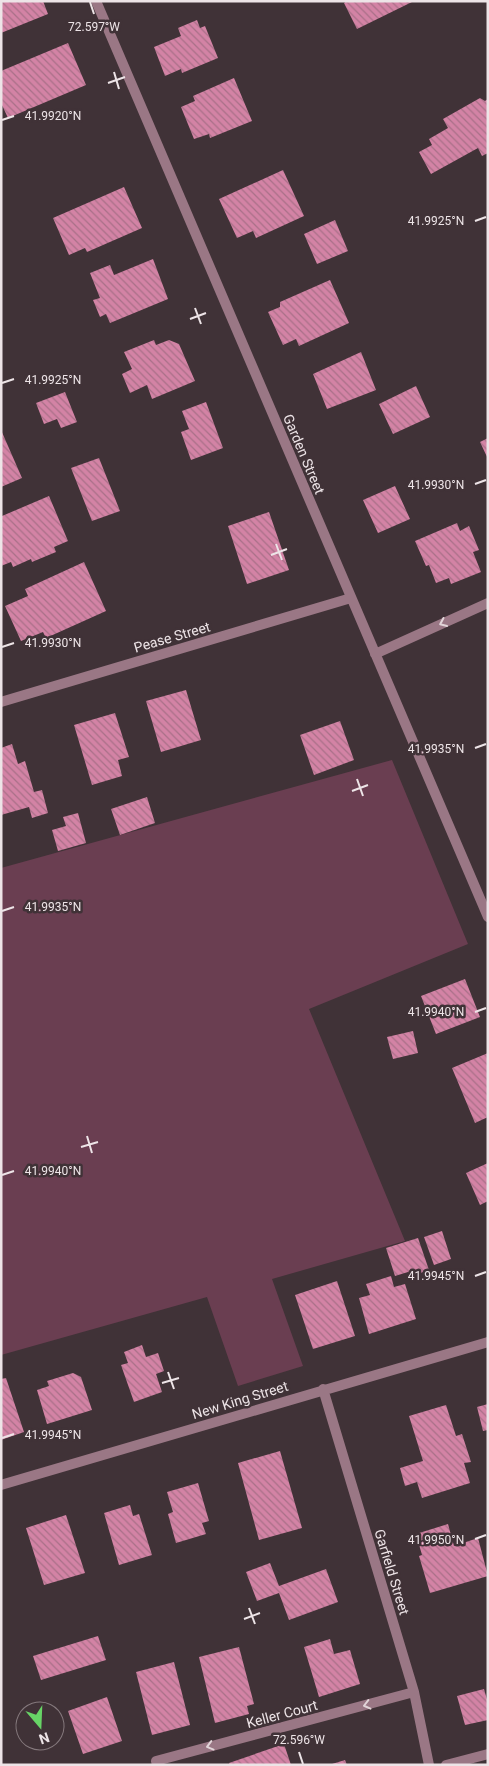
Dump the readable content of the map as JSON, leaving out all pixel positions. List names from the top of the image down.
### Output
{
  "streets": {
    "street": [
      "Garden Street",
      "Pease Street",
      "New King Street",
      "Garfield Street",
      "Keller Court"
    ]
  },
  "crossings": [
    ["Garden Street", "Pease Street"],
    ["New King Street", "Garfield Street"],
    ["Garfield Street", "Keller Court"]
  ],
  "one_way": ["Keller Court"],
  "north": "bottom",
  "coordinates": [
    "72.597°W",
    "41.9920°N",
    "41.9925°N",
    "41.9930°N",
    "41.9935°N",
    "41.9940°N",
    "41.9945°N",
    "41.9950°N",
    "72.596°W"
  ]
}
